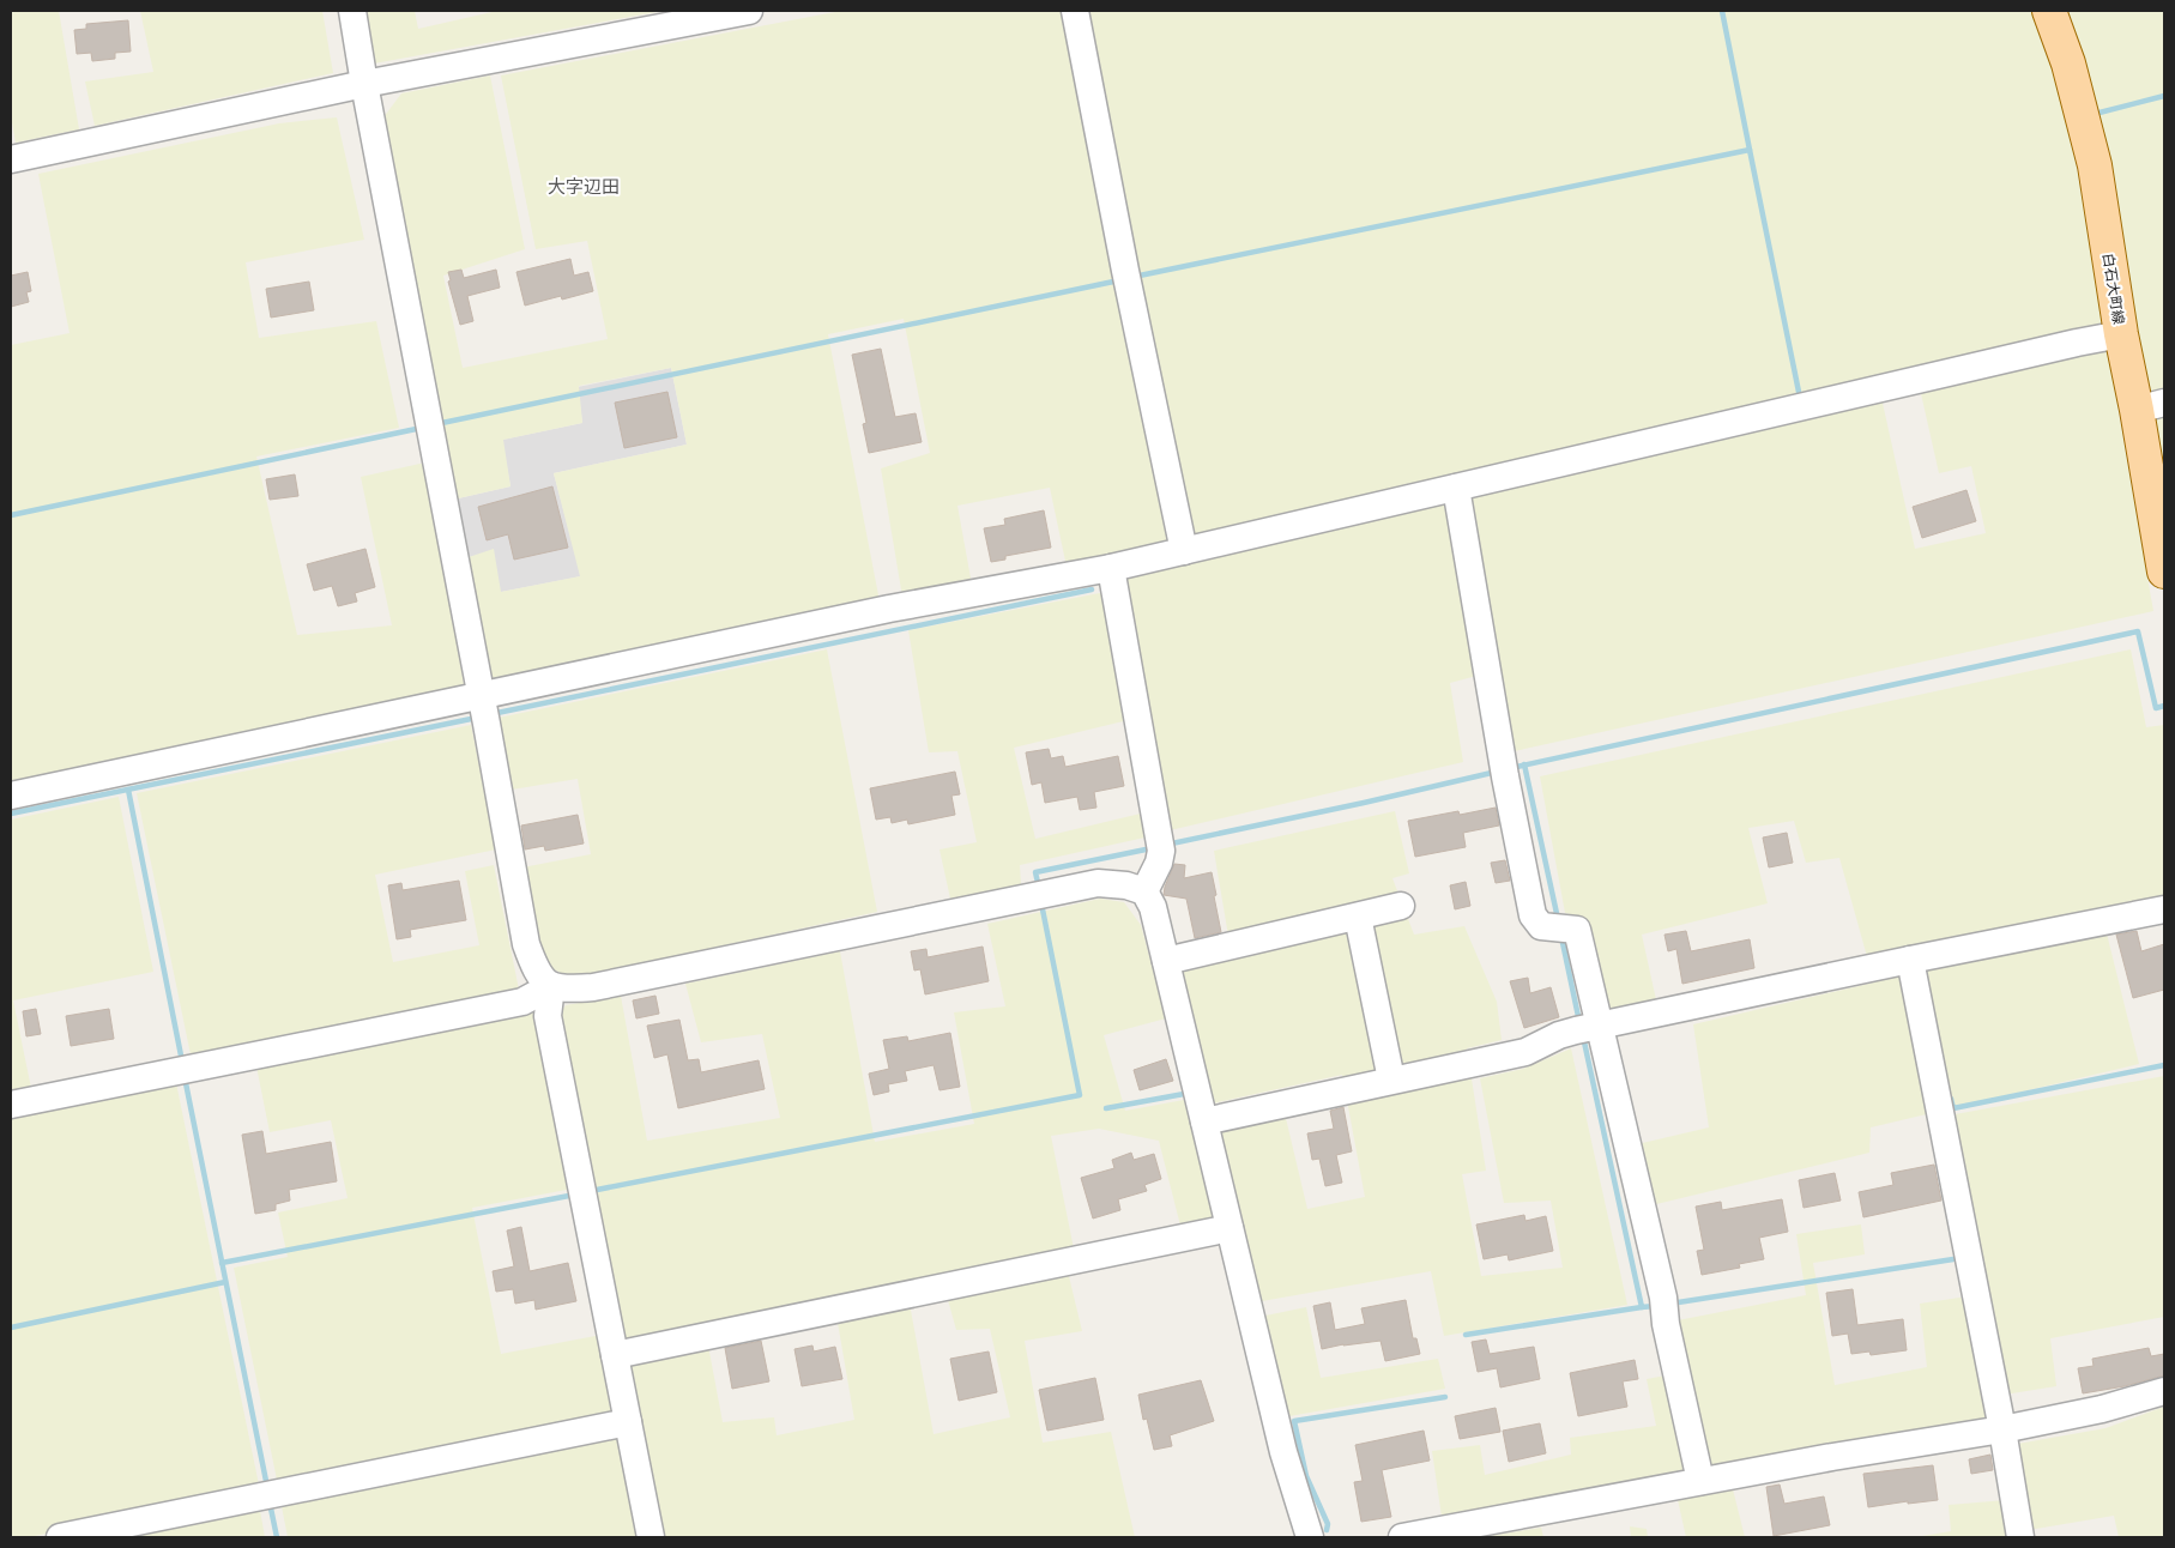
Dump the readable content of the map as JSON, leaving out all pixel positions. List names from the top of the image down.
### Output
{
  "streets": {
    "main road": ["白石大町線"]
  },
  "districts": ["大字辺田"]
}
